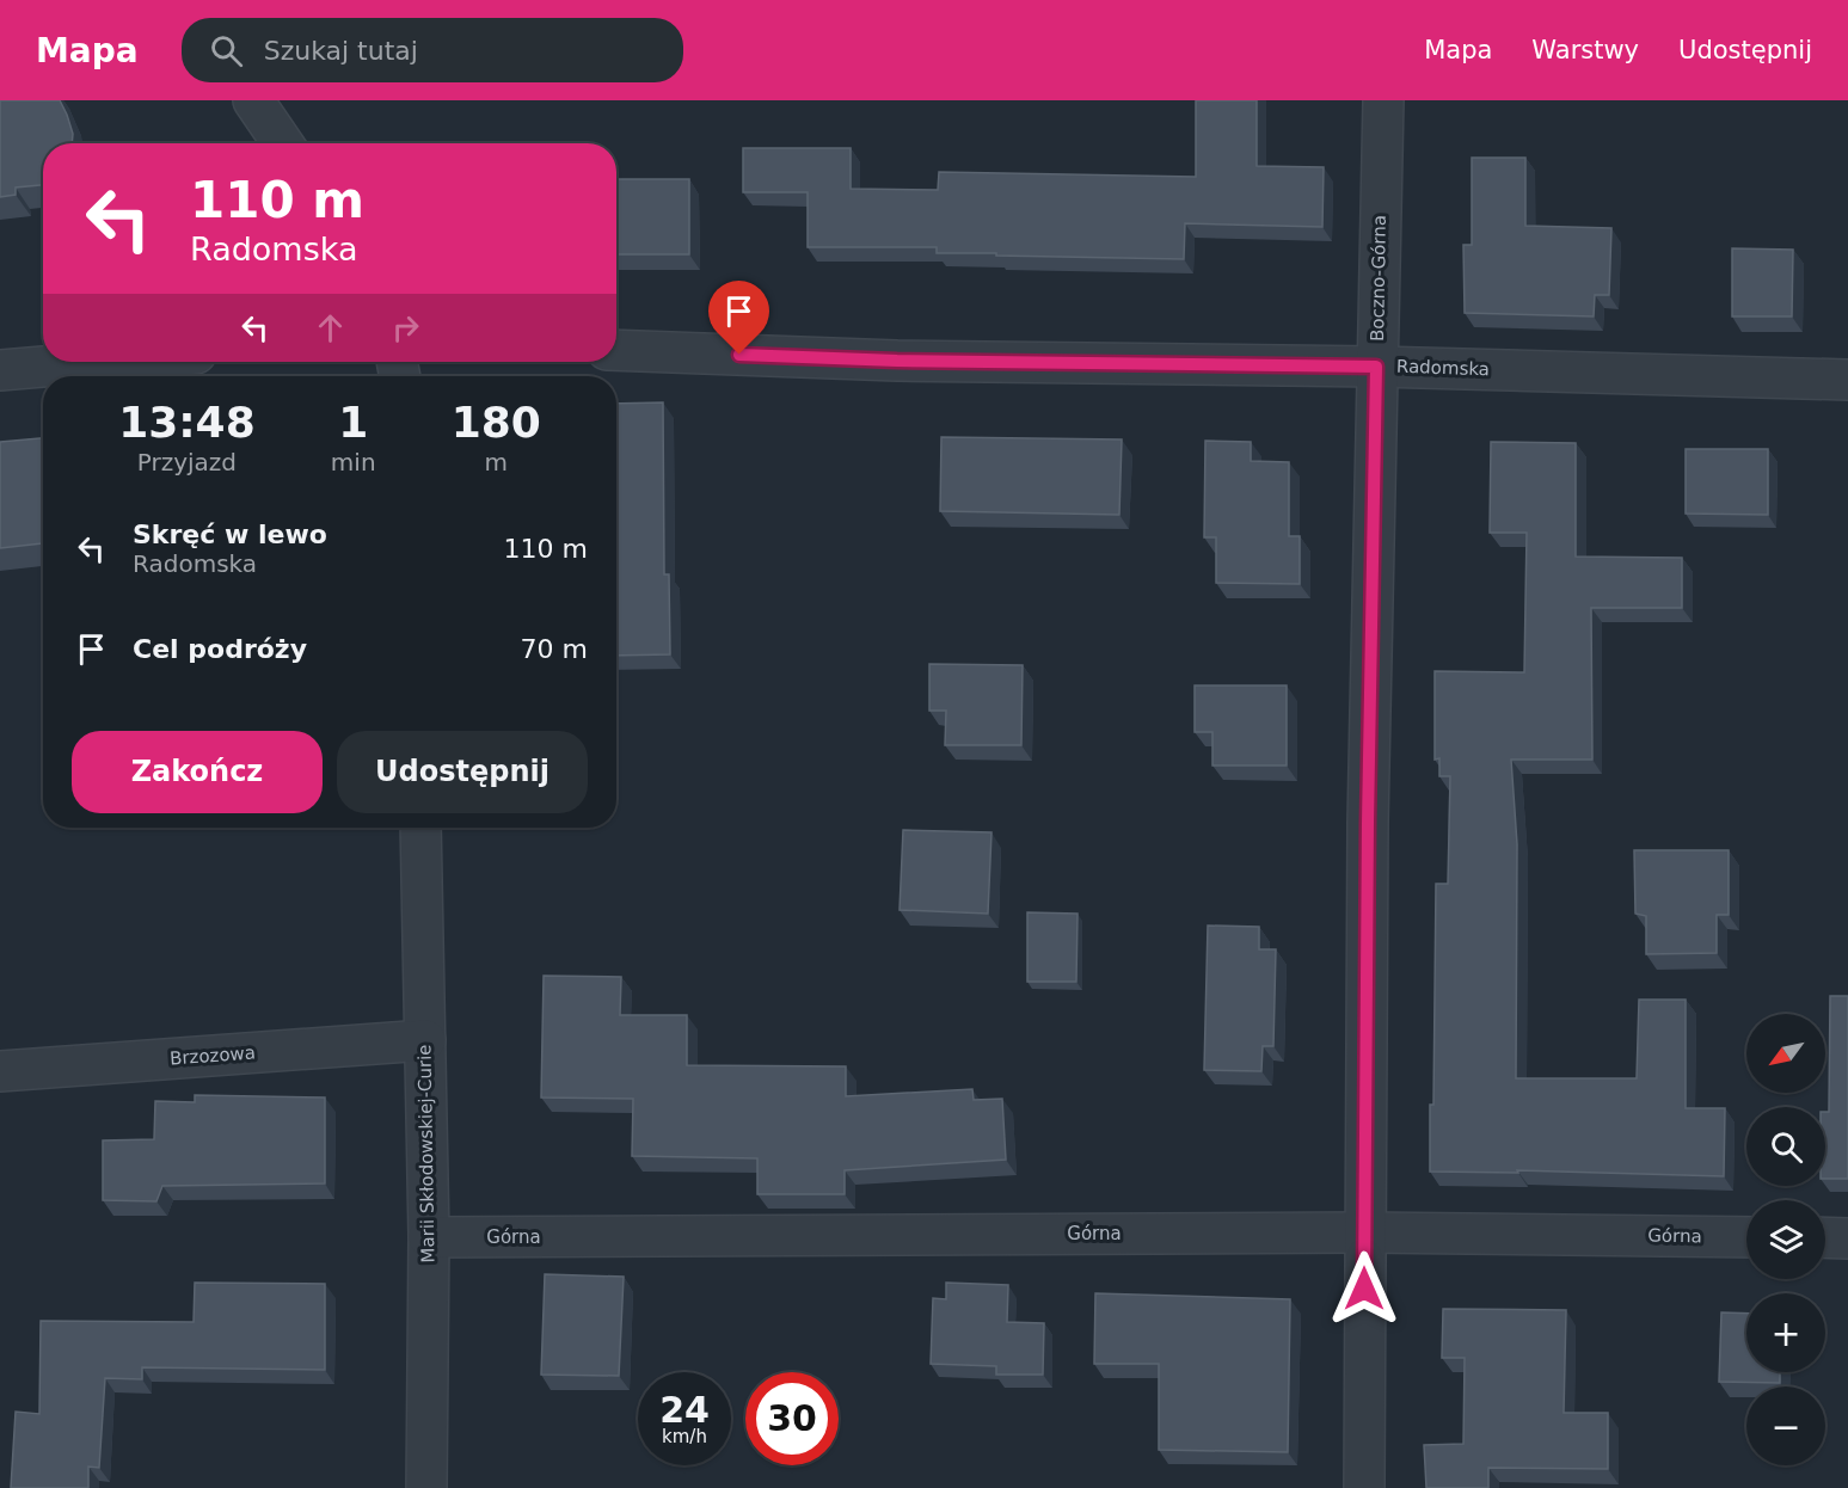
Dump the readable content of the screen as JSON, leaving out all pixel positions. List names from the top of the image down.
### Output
{
  "streets": {
    "street": [
      "Boczno-Górna",
      "Radomska",
      "Brzozowa",
      "Marii Skłodowskiej-Curie",
      "Górna"
    ]
  },
  "crossings": [
    ["Boczno-Górna", "Radomska"],
    ["Boczno-Górna", "Górna"],
    ["Brzozowa", "Marii Skłodowskiej-Curie"],
    ["Marii Skłodowskiej-Curie", "Górna"]
  ],
  "north": "bottom left",
  "page": {
    "header": "Mapa",
    "search": "Szukaj tutaj",
    "nav": ["Mapa", "Warstwy", "Udostępnij"],
    "turn": ["110 m", "Radomska"],
    "eta": [
      "13:48",
      "Przyjazd",
      "1",
      "min",
      "180",
      "m"
    ],
    "list": [
      {
        "name": "Skręć w lewo",
        "note": "Radomska",
        "value": "110 m"
      },
      {
        "name": "Cel podróży",
        "value": "70 m"
      }
    ],
    "buttons": ["Zakończ", "Udostępnij"],
    "map_buttons": ["+", "−"],
    "speed": "24 km/h",
    "limit": "30"
  }
}
